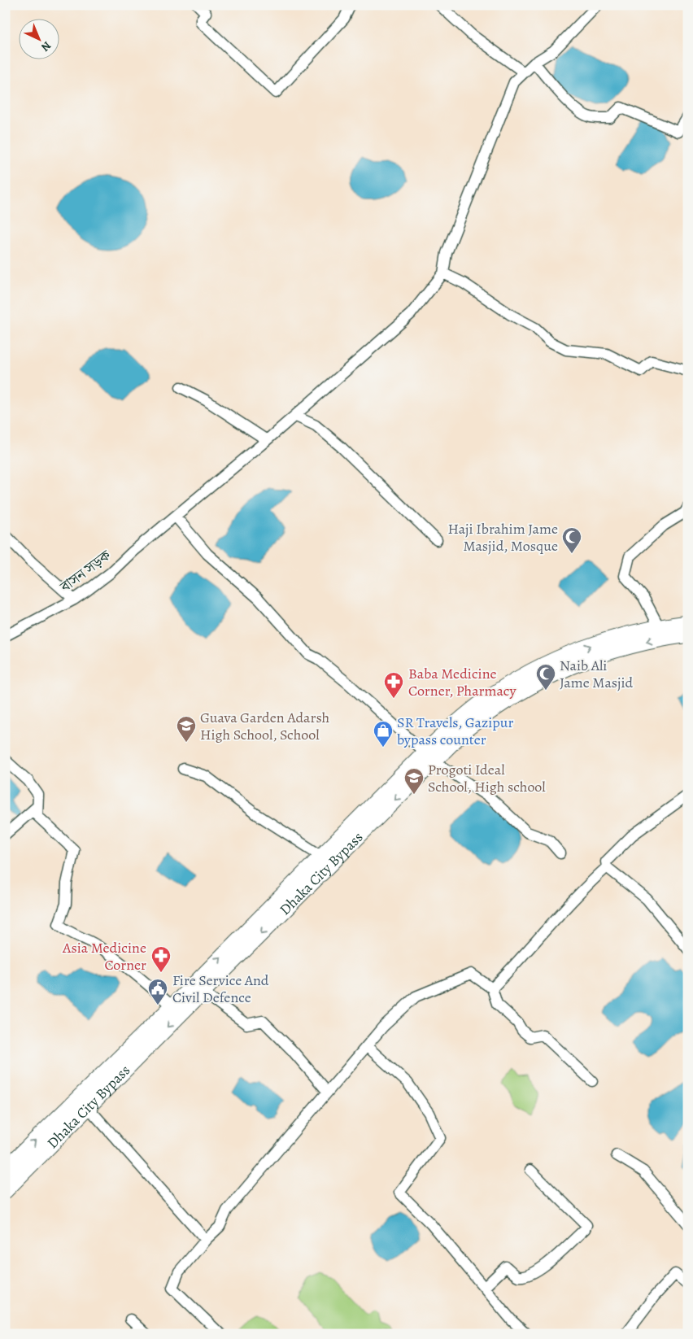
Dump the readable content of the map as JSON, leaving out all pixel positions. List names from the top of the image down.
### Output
{
  "streets": {
    "highway": ["Dhaka City Bypass"],
    "street": ["বাসন সড়ক"]
  },
  "places": {
    "mosque": ["Haji Ibrahim Jame Masjid, Mosque", "Naib Ali Jame Masjid"],
    "pharmacy": ["Baba Medicine Corner, Pharmacy", "Asia Medicine Corner"],
    "school or university": ["Guava Garden Adarsh High School, School", "Progoti Ideal School, High school"],
    "shop": ["SR Travels, Gazipur bypass counter"],
    "public building": ["Fire Service And Civil Defence"]
  },
  "north": "bottom right"
}
